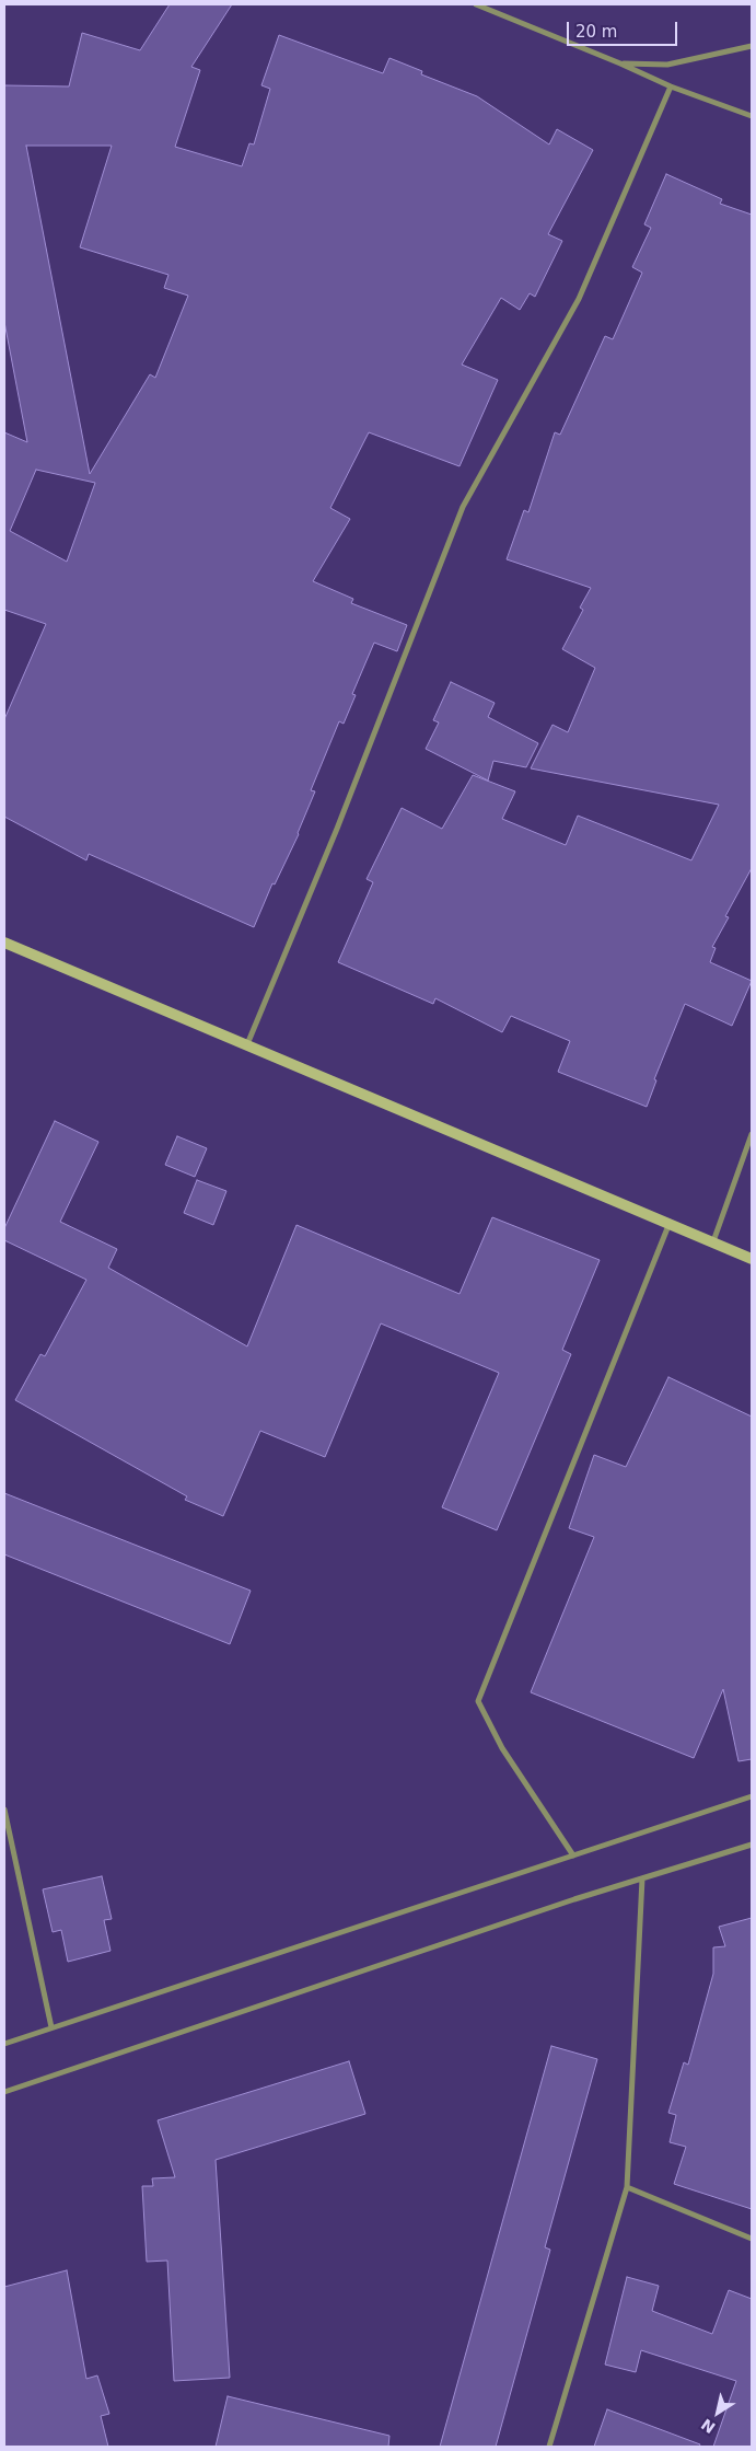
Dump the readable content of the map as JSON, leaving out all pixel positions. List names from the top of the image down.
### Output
{
  "scale_bar": "20 m",
  "north": "bottom left"
}
